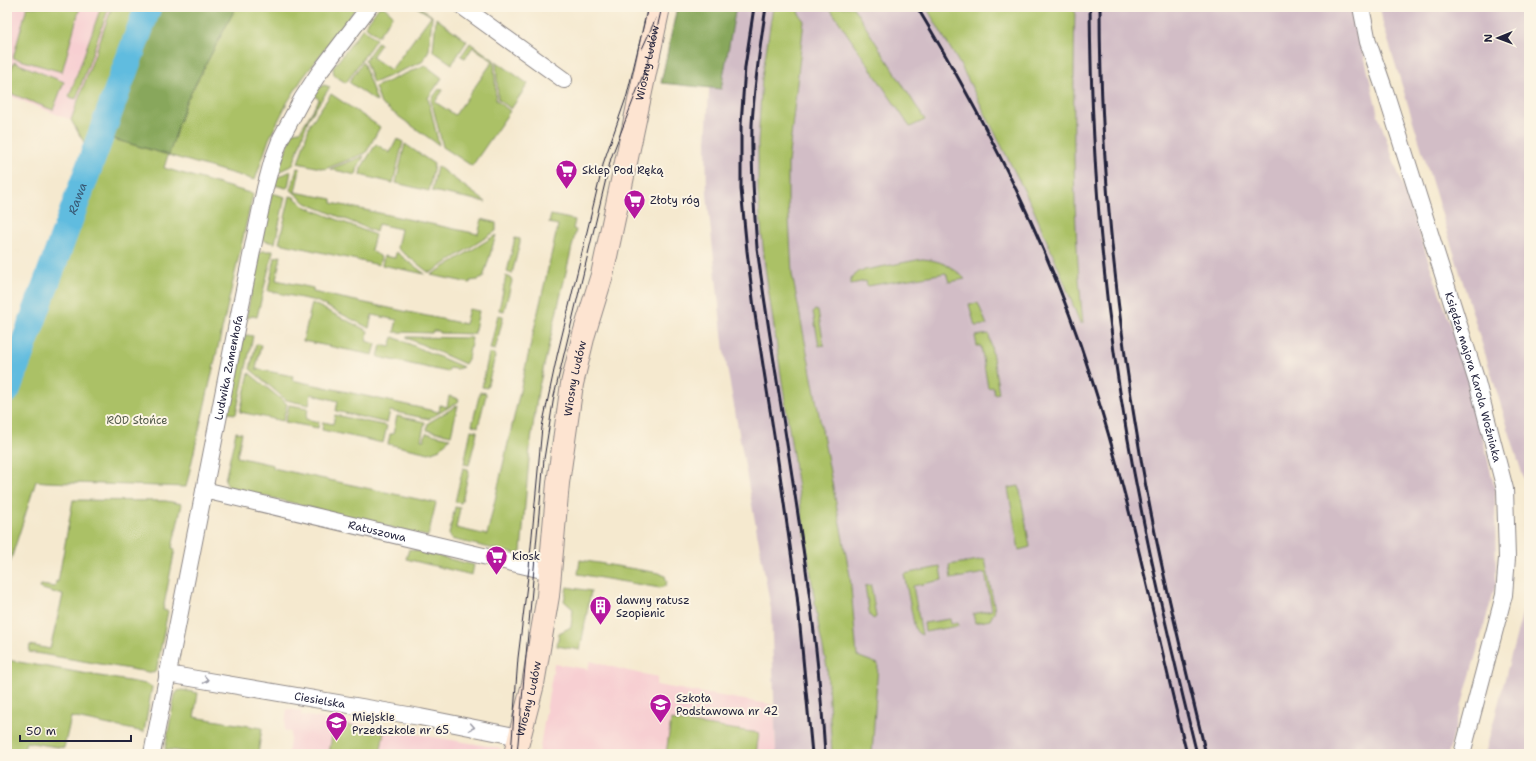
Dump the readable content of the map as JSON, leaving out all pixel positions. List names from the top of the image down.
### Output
{
  "streets": {
    "street": [
      "Wiosny Ludów",
      "Ludwika Zamenhofa",
      "Księdza majora Karola Woźniaka",
      "Ratuszowa",
      "Ciesielska"
    ]
  },
  "crossings": [
    ["Wiosny Ludów", "Ratuszowa"],
    ["Wiosny Ludów", "Ciesielska"],
    ["Ludwika Zamenhofa", "Ratuszowa"],
    ["Ludwika Zamenhofa", "Ciesielska"]
  ],
  "one_way": ["Ciesielska"],
  "water": ["Rawa"],
  "parks": ["ROD Słońce"],
  "places": {
    "supermarket": ["Sklep Pod Ręką", "Złoty róg", "Kiosk"],
    "building": ["dawny ratusz Szopienic"],
    "school or university": ["Szkoła Podstawowa nr 42", "Miejskie Przedszkole nr 65"]
  },
  "scale_bar": "50 m",
  "north": "left"
}
